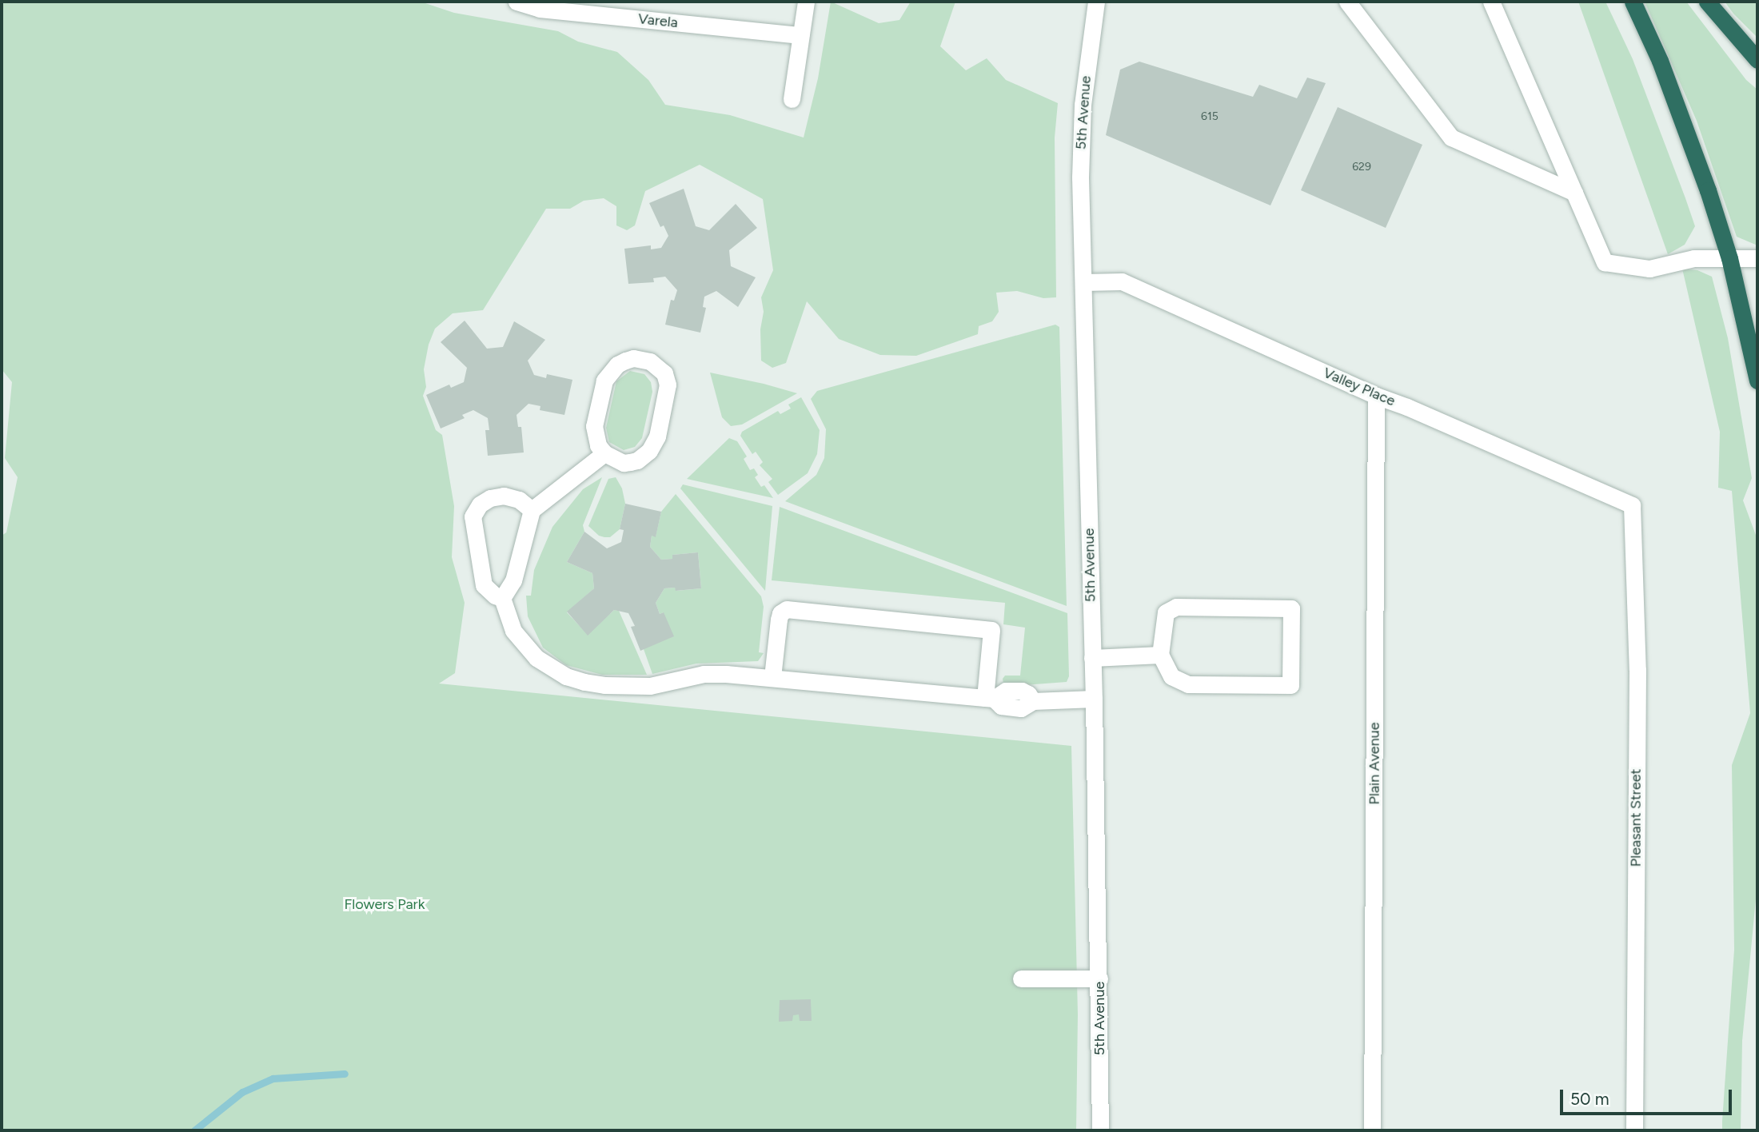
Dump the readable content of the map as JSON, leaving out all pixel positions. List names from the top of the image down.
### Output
{
  "streets": {
    "street": [
      "Varela",
      "5th Avenue",
      "Valley Place",
      "Plain Avenue",
      "Pleasant Street"
    ]
  },
  "crossings": [
    ["5th Avenue", "Valley Place"],
    ["Valley Place", "Plain Avenue"],
    ["Valley Place", "Pleasant Street"]
  ],
  "parks": ["Flowers Park"],
  "house_numbers": ["615", "629"],
  "scale_bar": "50 m"
}
